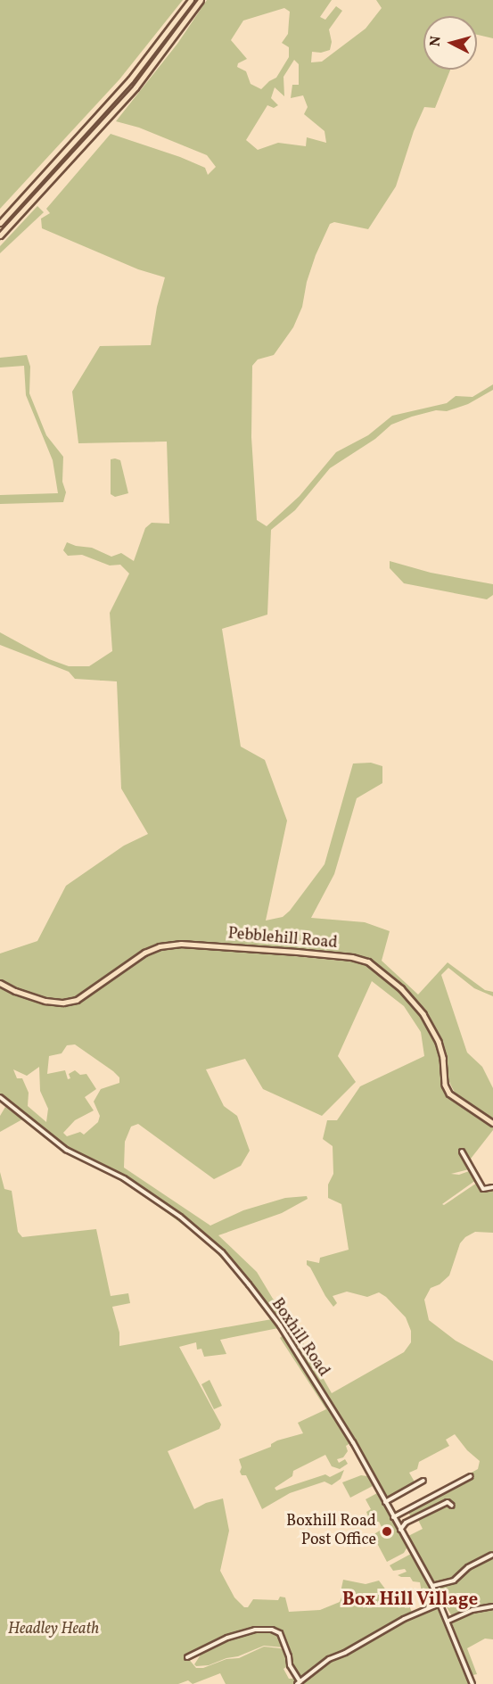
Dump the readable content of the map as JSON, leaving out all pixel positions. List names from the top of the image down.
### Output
{
  "streets": {
    "main road": ["Pebblehill Road"],
    "street": ["Boxhill Road"]
  },
  "districts": ["Box Hill Village"],
  "parks": ["Headley Heath"],
  "places": ["Boxhill Road Post Office"],
  "north": "left"
}
